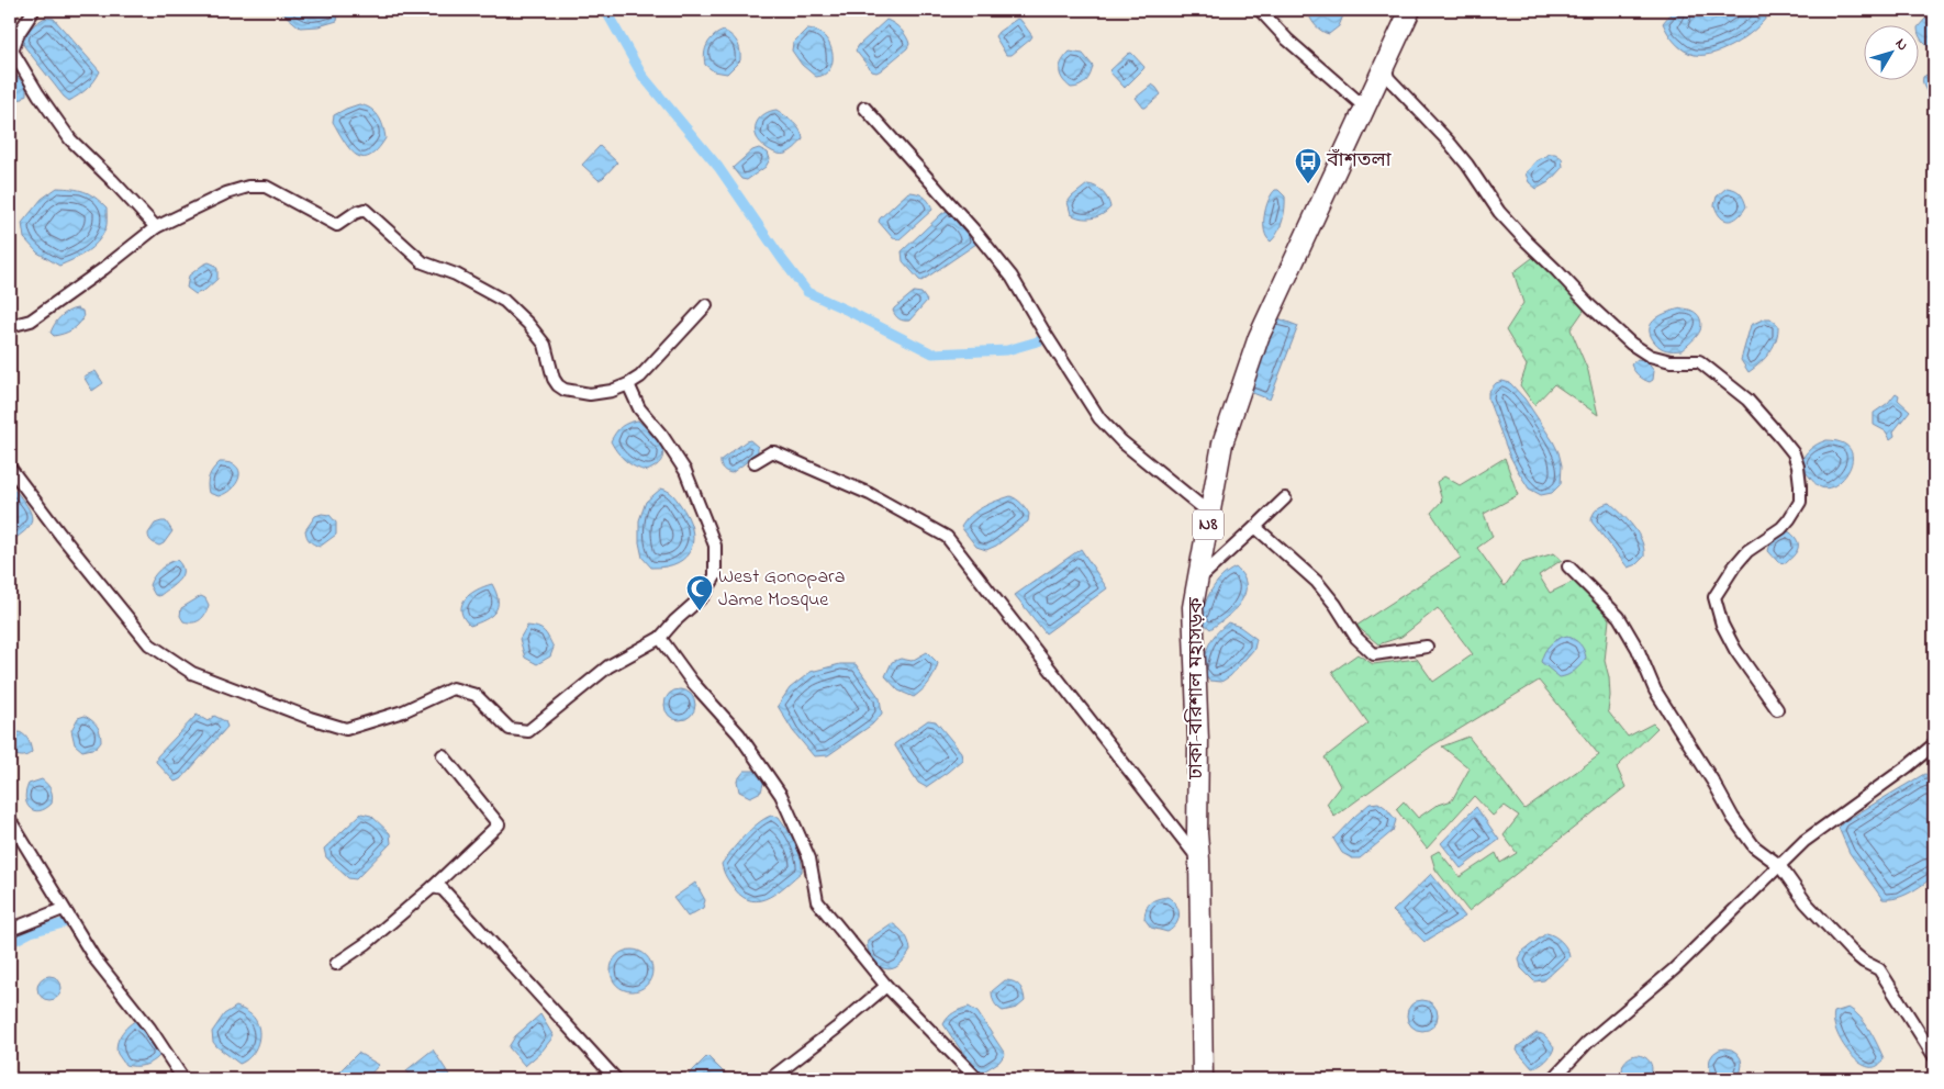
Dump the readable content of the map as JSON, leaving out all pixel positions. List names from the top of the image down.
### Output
{
  "streets": {
    "highway": ["N8", "ঢাকা-বরিশাল মহাসড়ক"]
  },
  "places": {
    "bus stop": ["বাঁশতলা"],
    "mosque": ["West Gonopara Jame Mosque"]
  },
  "north": "top right"
}
